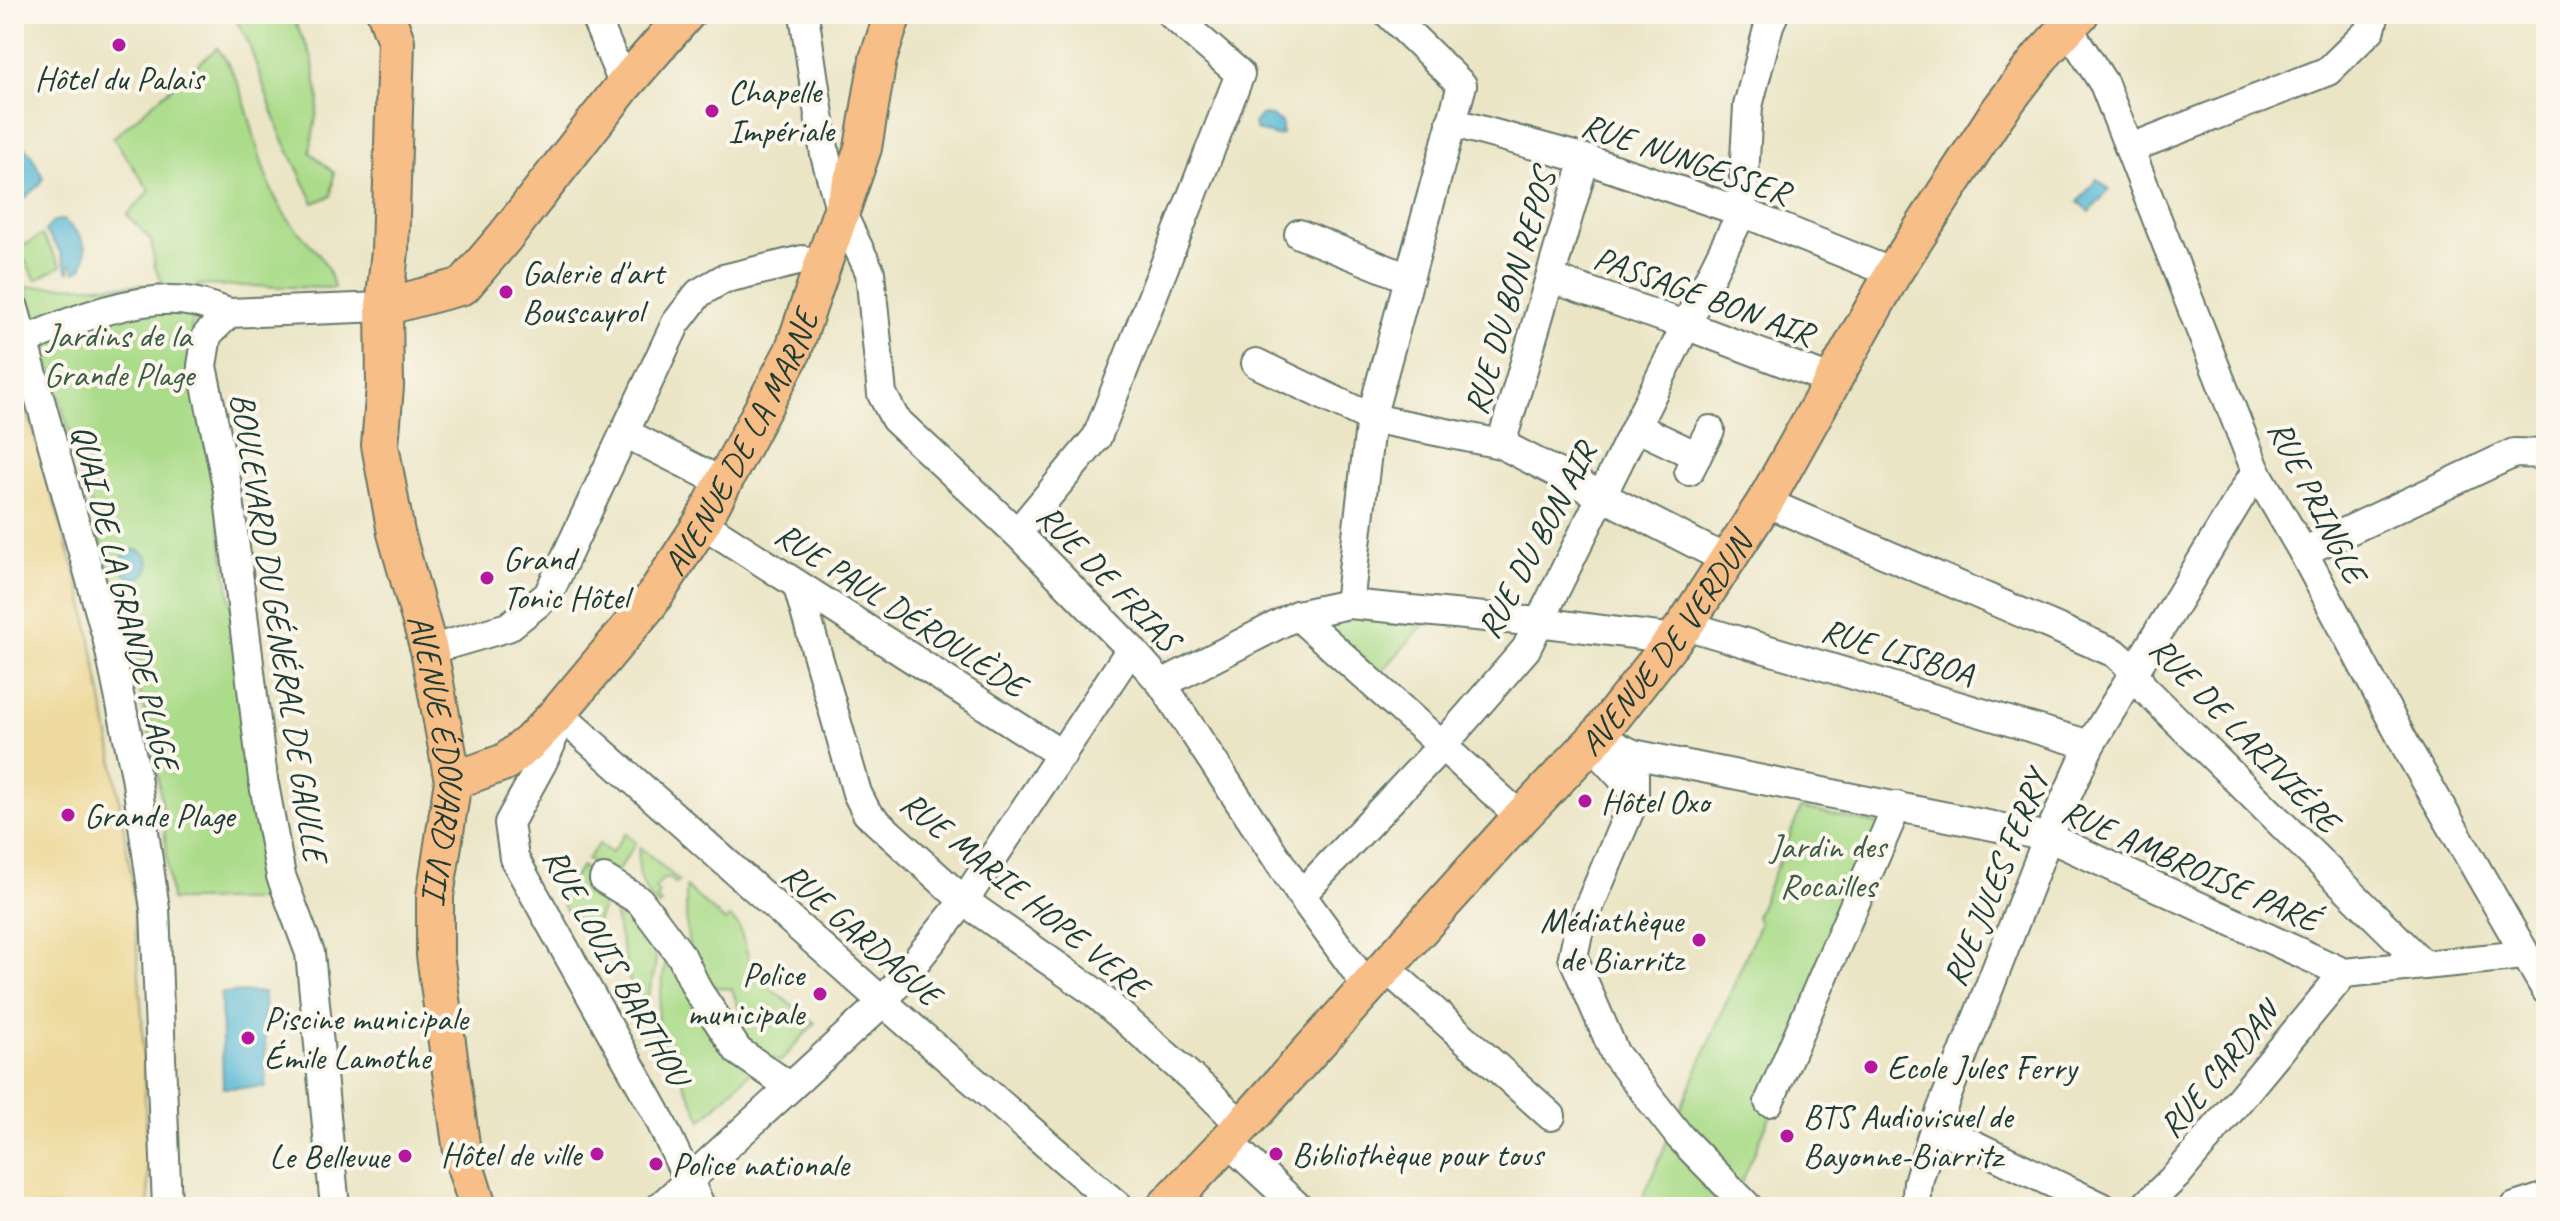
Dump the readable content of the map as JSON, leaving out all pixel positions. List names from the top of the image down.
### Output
{
  "streets": {
    "main road": ["AVENUE DE LA MARNE", "AVENUE DE VERDUN", "AVENUE ÉDOUARD VII"],
    "street": [
      "RUE NUNGESSER",
      "RUE DU BON REPOS",
      "PASSAGE BON AIR",
      "RUE PRINGLE",
      "RUE DU BON AIR",
      "RUE DE FRIAS",
      "QUAI DE LA GRANDE PLAGE",
      "RUE PAUL DÉROULÈDE",
      "BOULEVARD DU GÉNÉRAL DE GAULLE",
      "RUE LISBOA",
      "RUE DE LARIVIÉRE",
      "RUE AMBROISE PARÉ",
      "RUE JULES FERRY",
      "RUE MARIE HOPE VERE",
      "RUE GARDAGUE",
      "RUE LOUIS BARTHOU",
      "RUE CARDAN"
    ]
  },
  "crossings": [
    ["RUE NUNGESSER", "RUE DU BON REPOS"],
    ["RUE NUNGESSER", "RUE DU BON AIR"],
    ["RUE NUNGESSER", "AVENUE DE VERDUN"],
    ["RUE DU BON REPOS", "PASSAGE BON AIR"],
    ["PASSAGE BON AIR", "RUE DU BON AIR"],
    ["PASSAGE BON AIR", "AVENUE DE VERDUN"],
    ["AVENUE DE LA MARNE", "RUE DE FRIAS"],
    ["AVENUE DE LA MARNE", "RUE PAUL DÉROULÈDE"],
    ["AVENUE DE LA MARNE", "AVENUE ÉDOUARD VII"],
    ["AVENUE DE LA MARNE", "RUE GARDAGUE"],
    ["AVENUE DE LA MARNE", "RUE LOUIS BARTHOU"],
    ["RUE PRINGLE", "AVENUE DE VERDUN"],
    ["RUE PRINGLE", "RUE AMBROISE PARÉ"],
    ["RUE PRINGLE", "RUE JULES FERRY"],
    ["RUE DU BON AIR", "RUE DE FRIAS"],
    ["RUE DU BON AIR", "RUE LISBOA"],
    ["RUE DE FRIAS", "AVENUE DE VERDUN"],
    ["RUE DE FRIAS", "RUE LISBOA"],
    ["RUE PAUL DÉROULÈDE", "RUE MARIE HOPE VERE"],
    ["AVENUE DE VERDUN", "RUE LISBOA"],
    ["AVENUE DE VERDUN", "RUE DE LARIVIÉRE"],
    ["AVENUE DE VERDUN", "RUE AMBROISE PARÉ"],
    ["AVENUE DE VERDUN", "RUE MARIE HOPE VERE"],
    ["RUE LISBOA", "RUE JULES FERRY"],
    ["RUE DE LARIVIÉRE", "RUE AMBROISE PARÉ"],
    ["RUE DE LARIVIÉRE", "RUE JULES FERRY"],
    ["RUE AMBROISE PARÉ", "RUE JULES FERRY"],
    ["RUE AMBROISE PARÉ", "RUE CARDAN"],
    ["RUE GARDAGUE", "RUE LOUIS BARTHOU"]
  ],
  "parks": ["Jardins de la Grande Plage", "Jardin des Rocailles"],
  "places": [
    "Hôtel du Palais",
    "Chapelle Impériale",
    "Galerie d'art Bouscayrol",
    "Grand Tonic Hôtel",
    "Hôtel Oxo",
    "Grande Plage",
    "Médiathèque de Biarritz",
    "Police municipale",
    "Piscine municipale Émile Lamothe",
    "Ecole Jules Ferry",
    "BTS Audiovisuel de Bayonne-Biarritz",
    "Hôtel de ville",
    "Bibliothèque pour tous",
    "Le Bellevue",
    "Police nationale"
  ]
}
